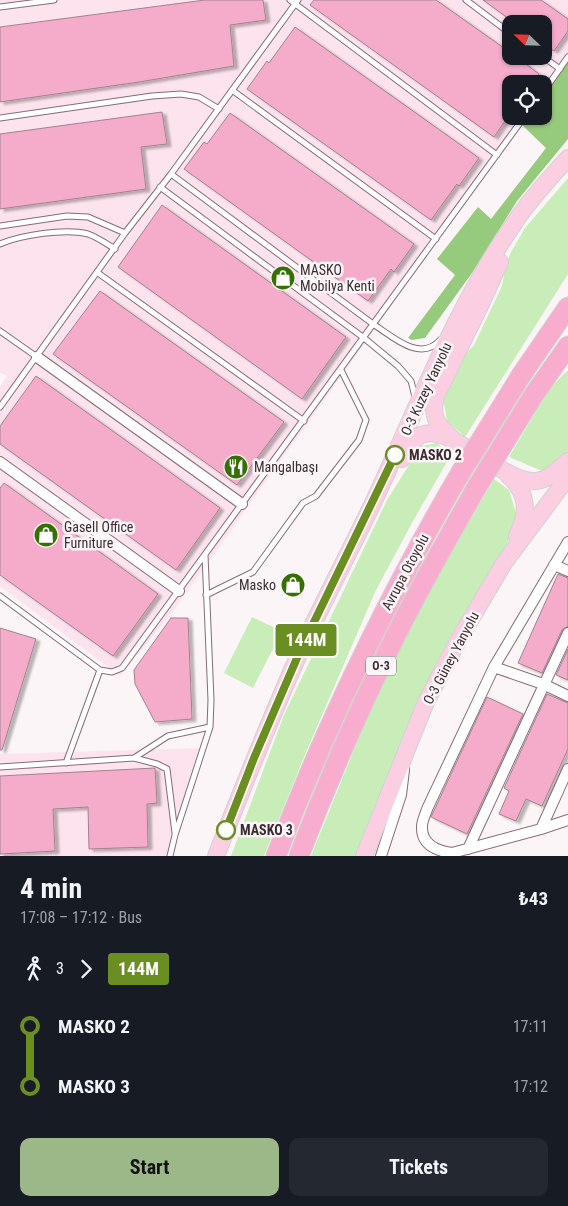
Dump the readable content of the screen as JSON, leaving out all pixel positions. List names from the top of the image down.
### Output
{
  "streets": {
    "highway": ["Avrupa Otoyolu", "O-3"],
    "main road": ["O-3 Kuzey Yanyolu", "O-3 Güney Yanyolu"]
  },
  "places": {
    "shop": ["MASKO Mobilya Kenti", "Gasell Office Furniture", "Masko"],
    "other": ["MASKO 2", "MASKO 3"],
    "restaurant": ["Mangalbaşı"]
  },
  "lines": ["bus line 144M"],
  "north": "top left",
  "page": {
    "on_map": "144M",
    "heading": ["4 min", "17:08 – 17:12 · Bus", "₺43"],
    "legs": ["3", "144M"],
    "list": [
      {
        "name": "MASKO 2",
        "value": "17:11"
      },
      {
        "name": "MASKO 3",
        "value": "17:12"
      }
    ],
    "buttons": ["Start", "Tickets"]
  }
}
